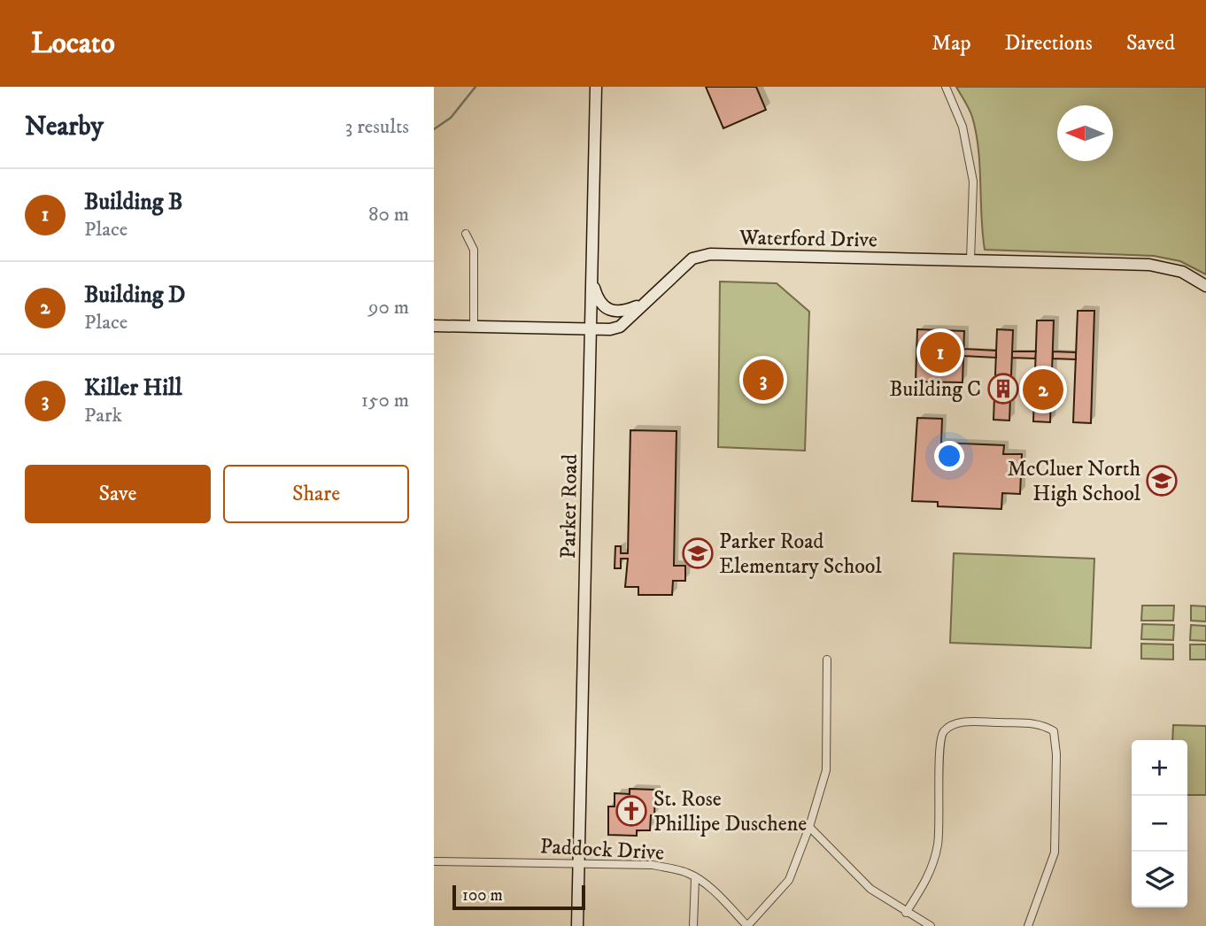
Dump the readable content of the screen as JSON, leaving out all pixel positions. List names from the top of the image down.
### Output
{
  "streets": {
    "street": ["Waterford Drive", "Parker Road", "Paddock Drive"]
  },
  "crossings": [
    ["Waterford Drive", "Parker Road"],
    ["Parker Road", "Paddock Drive"]
  ],
  "places": {
    "building": ["Building C"],
    "school or university": ["McCluer North High School", "Parker Road Elementary School"],
    "church": ["St. Rose Phillipe Duschene"]
  },
  "scale_bar": "100 m",
  "north": "left",
  "page": {
    "header": "Locato",
    "nav": ["Map", "Directions", "Saved"],
    "heading": ["Nearby", "3 results"],
    "list": [
      {
        "mark": "1",
        "name": "Building B",
        "note": "Place",
        "value": "80 m"
      },
      {
        "mark": "2",
        "name": "Building D",
        "note": "Place",
        "value": "90 m"
      },
      {
        "mark": "3",
        "name": "Killer Hill",
        "note": "Park",
        "value": "150 m"
      }
    ],
    "pins": ["1", "3", "2"],
    "buttons": ["Save", "Share"],
    "map_buttons": ["+", "−"],
    "scale": "100 m"
  }
}
